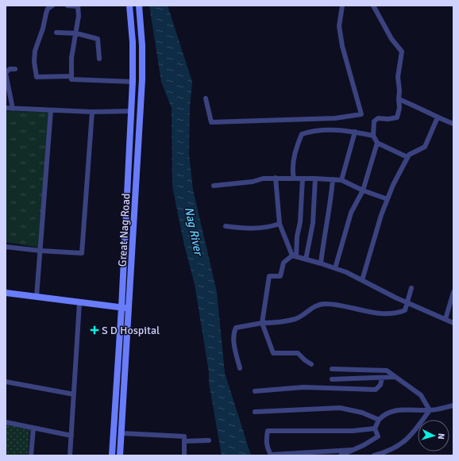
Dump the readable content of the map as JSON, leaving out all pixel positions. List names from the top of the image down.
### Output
{
  "streets": {
    "main road": ["Great Nag Road"]
  },
  "water": ["Nag River"],
  "places": {
    "health": ["S D Hospital"]
  },
  "north": "right"
}
